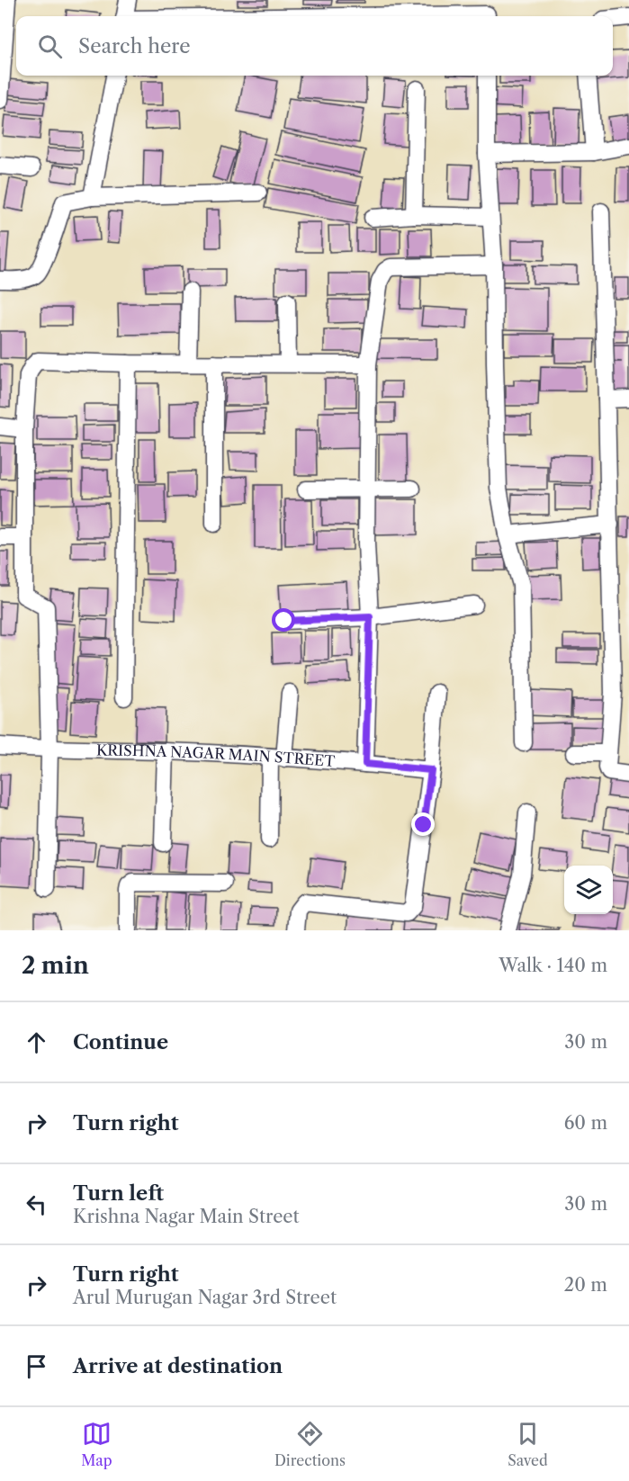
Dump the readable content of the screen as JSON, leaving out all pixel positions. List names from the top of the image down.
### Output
{
  "streets": {
    "street": ["KRISHNA NAGAR MAIN STREET"]
  },
  "page": {
    "search": "Search here",
    "heading": ["2 min", "Walk · 140 m"],
    "list": [
      ["Continue", "30 m"],
      ["Turn right", "60 m"],
      ["Turn left", "Krishna Nagar Main Street", "30 m"],
      ["Turn right", "Arul Murugan Nagar 3rd Street", "20 m"],
      "Arrive at destination"
    ],
    "nav": ["Map", "Directions", "Saved"]
  }
}
